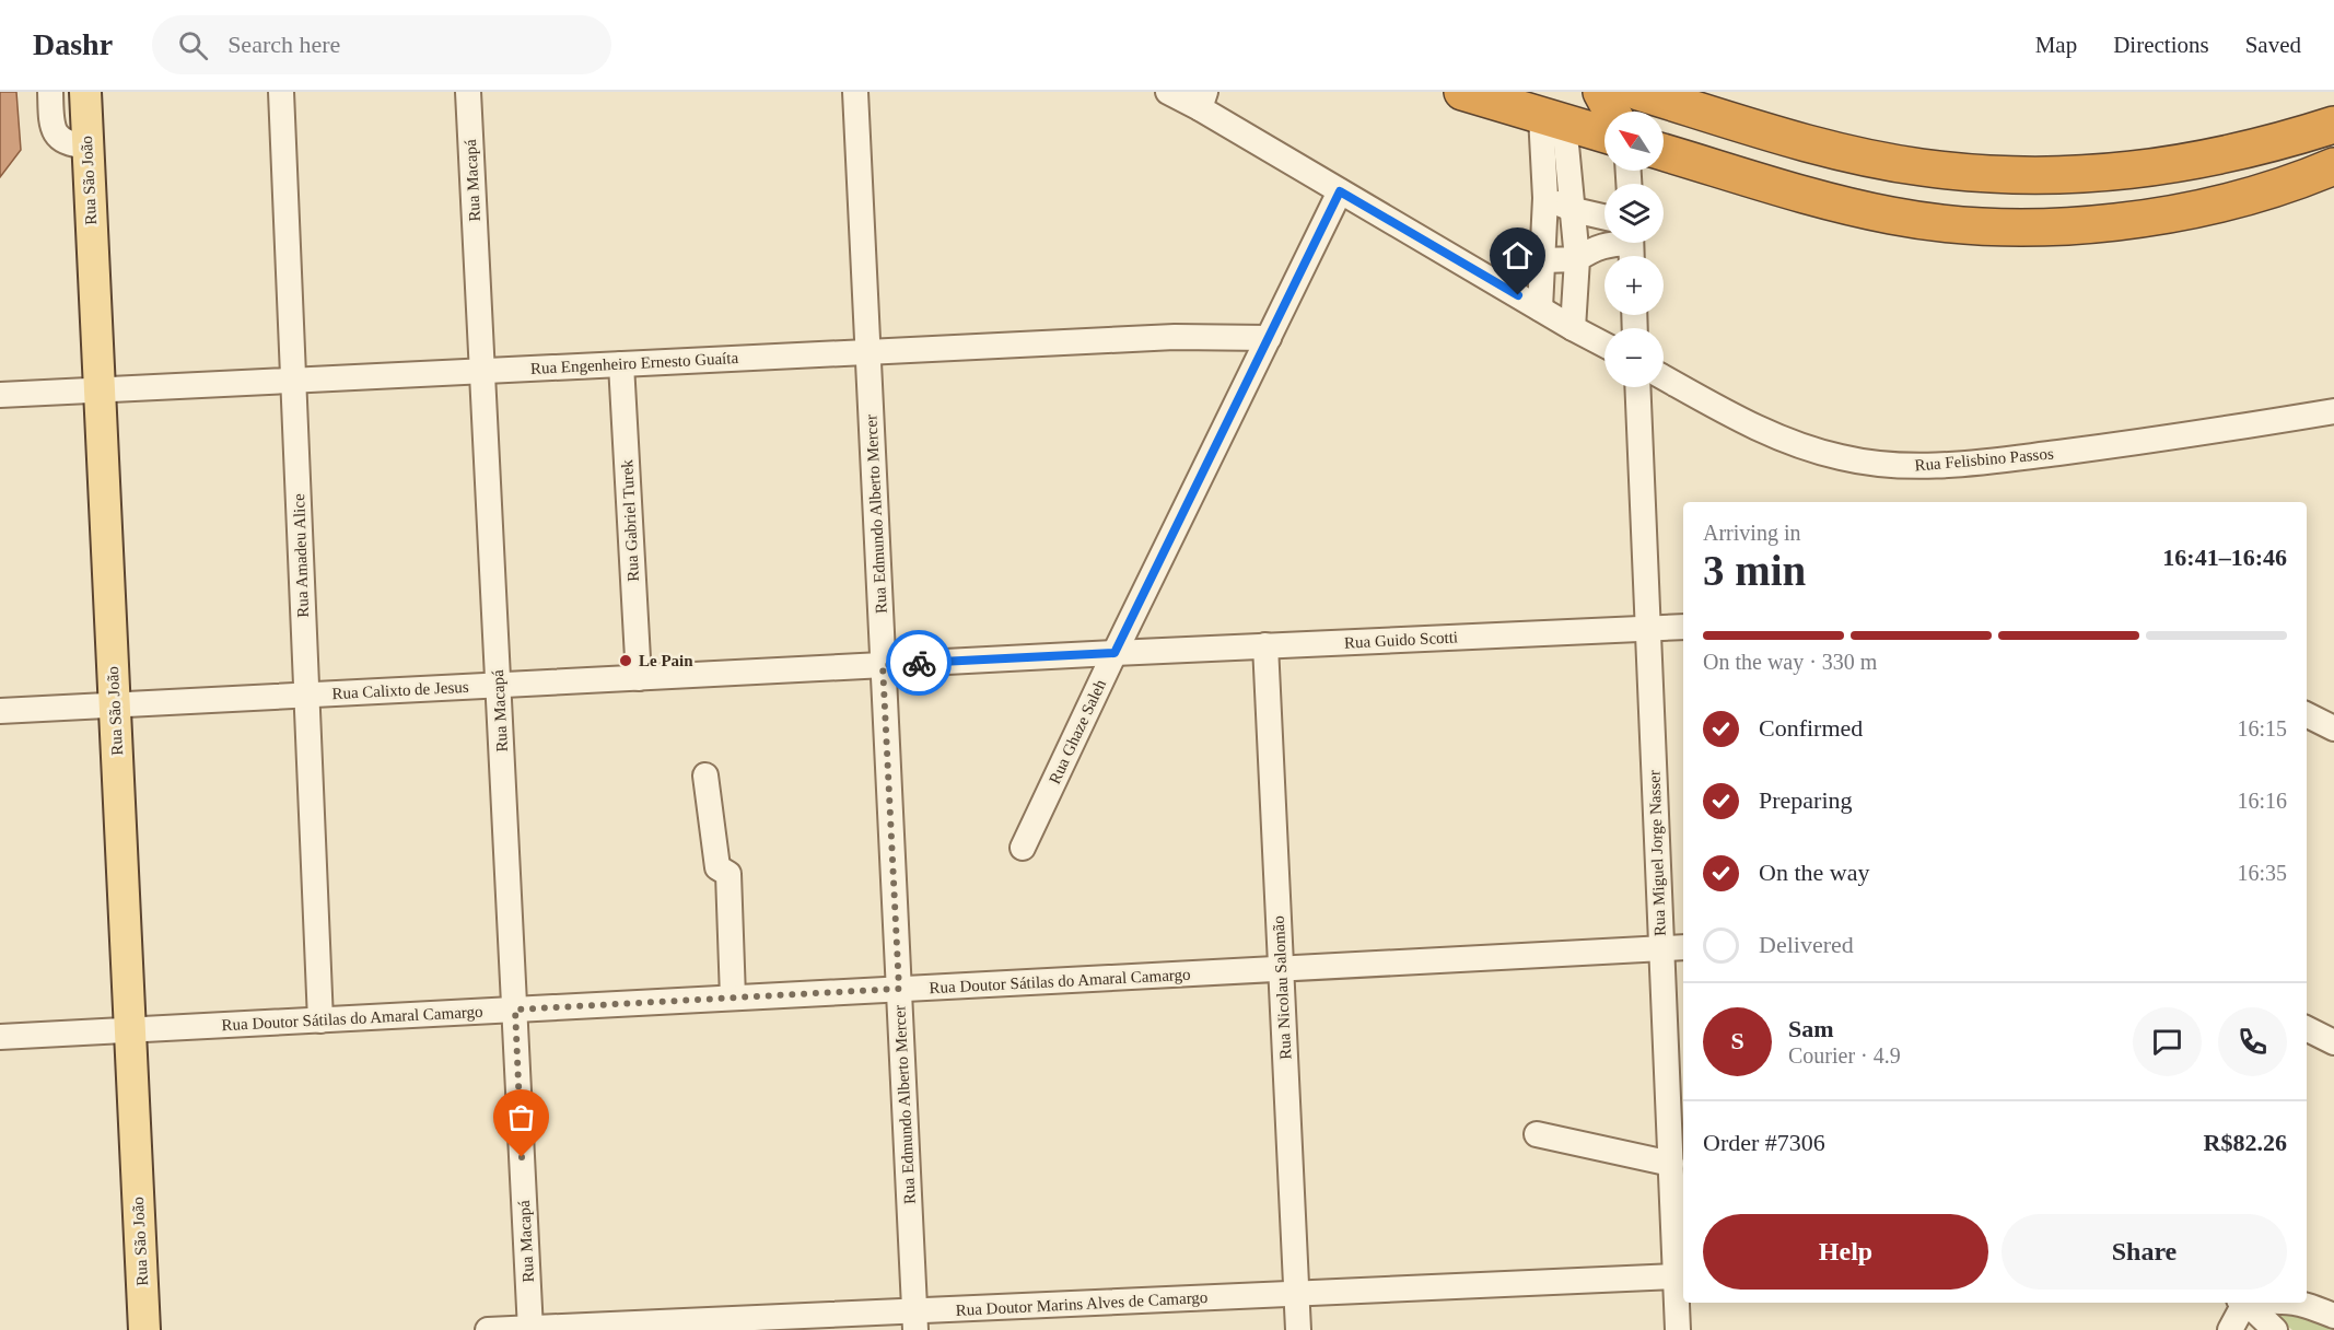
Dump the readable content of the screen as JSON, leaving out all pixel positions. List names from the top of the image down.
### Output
{
  "streets": {
    "main road": ["Rua São João"],
    "street": [
      "Rua Macapá",
      "Rua Engenheiro Ernesto Guaíta",
      "Rua Felisbino Passos",
      "Rua Edmundo Alberto Mercer",
      "Rua Gabriel Turek",
      "Rua Amadeu Alice",
      "Rua Guido Scotti",
      "Rua Calixto de Jesus",
      "Rua Ghaze Saleh",
      "Rua Miguel Jorge Nasser",
      "Rua Doutor Sátilas do Amaral Camargo",
      "Rua Nicolau Salomão",
      "Rua Doutor Marins Alves de Camargo"
    ]
  },
  "crossings": [
    ["Rua São João", "Rua Engenheiro Ernesto Guaíta"],
    ["Rua São João", "Rua Calixto de Jesus"],
    ["Rua São João", "Rua Doutor Sátilas do Amaral Camargo"],
    ["Rua Macapá", "Rua Engenheiro Ernesto Guaíta"],
    ["Rua Macapá", "Rua Calixto de Jesus"],
    ["Rua Macapá", "Rua Doutor Sátilas do Amaral Camargo"],
    ["Rua Macapá", "Rua Doutor Marins Alves de Camargo"],
    ["Rua Engenheiro Ernesto Guaíta", "Rua Edmundo Alberto Mercer"],
    ["Rua Engenheiro Ernesto Guaíta", "Rua Gabriel Turek"],
    ["Rua Engenheiro Ernesto Guaíta", "Rua Amadeu Alice"],
    ["Rua Engenheiro Ernesto Guaíta", "Rua Ghaze Saleh"],
    ["Rua Edmundo Alberto Mercer", "Rua Calixto de Jesus"],
    ["Rua Edmundo Alberto Mercer", "Rua Doutor Sátilas do Amaral Camargo"],
    ["Rua Edmundo Alberto Mercer", "Rua Doutor Marins Alves de Camargo"],
    ["Rua Gabriel Turek", "Rua Calixto de Jesus"],
    ["Rua Amadeu Alice", "Rua Calixto de Jesus"],
    ["Rua Amadeu Alice", "Rua Doutor Sátilas do Amaral Camargo"],
    ["Rua Guido Scotti", "Rua Calixto de Jesus"],
    ["Rua Guido Scotti", "Rua Ghaze Saleh"],
    ["Rua Guido Scotti", "Rua Miguel Jorge Nasser"],
    ["Rua Guido Scotti", "Rua Nicolau Salomão"],
    ["Rua Calixto de Jesus", "Rua Ghaze Saleh"],
    ["Rua Miguel Jorge Nasser", "Rua Doutor Sátilas do Amaral Camargo"],
    ["Rua Miguel Jorge Nasser", "Rua Doutor Marins Alves de Camargo"],
    ["Rua Doutor Sátilas do Amaral Camargo", "Rua Nicolau Salomão"],
    ["Rua Nicolau Salomão", "Rua Doutor Marins Alves de Camargo"]
  ],
  "places": ["Le Pain"],
  "north": "top left",
  "page": {
    "header": "Dashr",
    "search": "Search here",
    "nav": ["Map", "Directions", "Saved"],
    "map_buttons": ["+", "−"],
    "heading": ["3 min", "Arriving in", "16:41–16:46"],
    "panel": [
      "Sam",
      "Courier · 4.9",
      "Order #7306",
      "R$82.26"
    ],
    "bar": "On the way · 330 m",
    "list": [
      ["Confirmed", "16:15"],
      ["Preparing", "16:16"],
      ["On the way", "16:35"],
      "Delivered"
    ],
    "round": "S",
    "buttons": ["Help", "Share"]
  }
}
